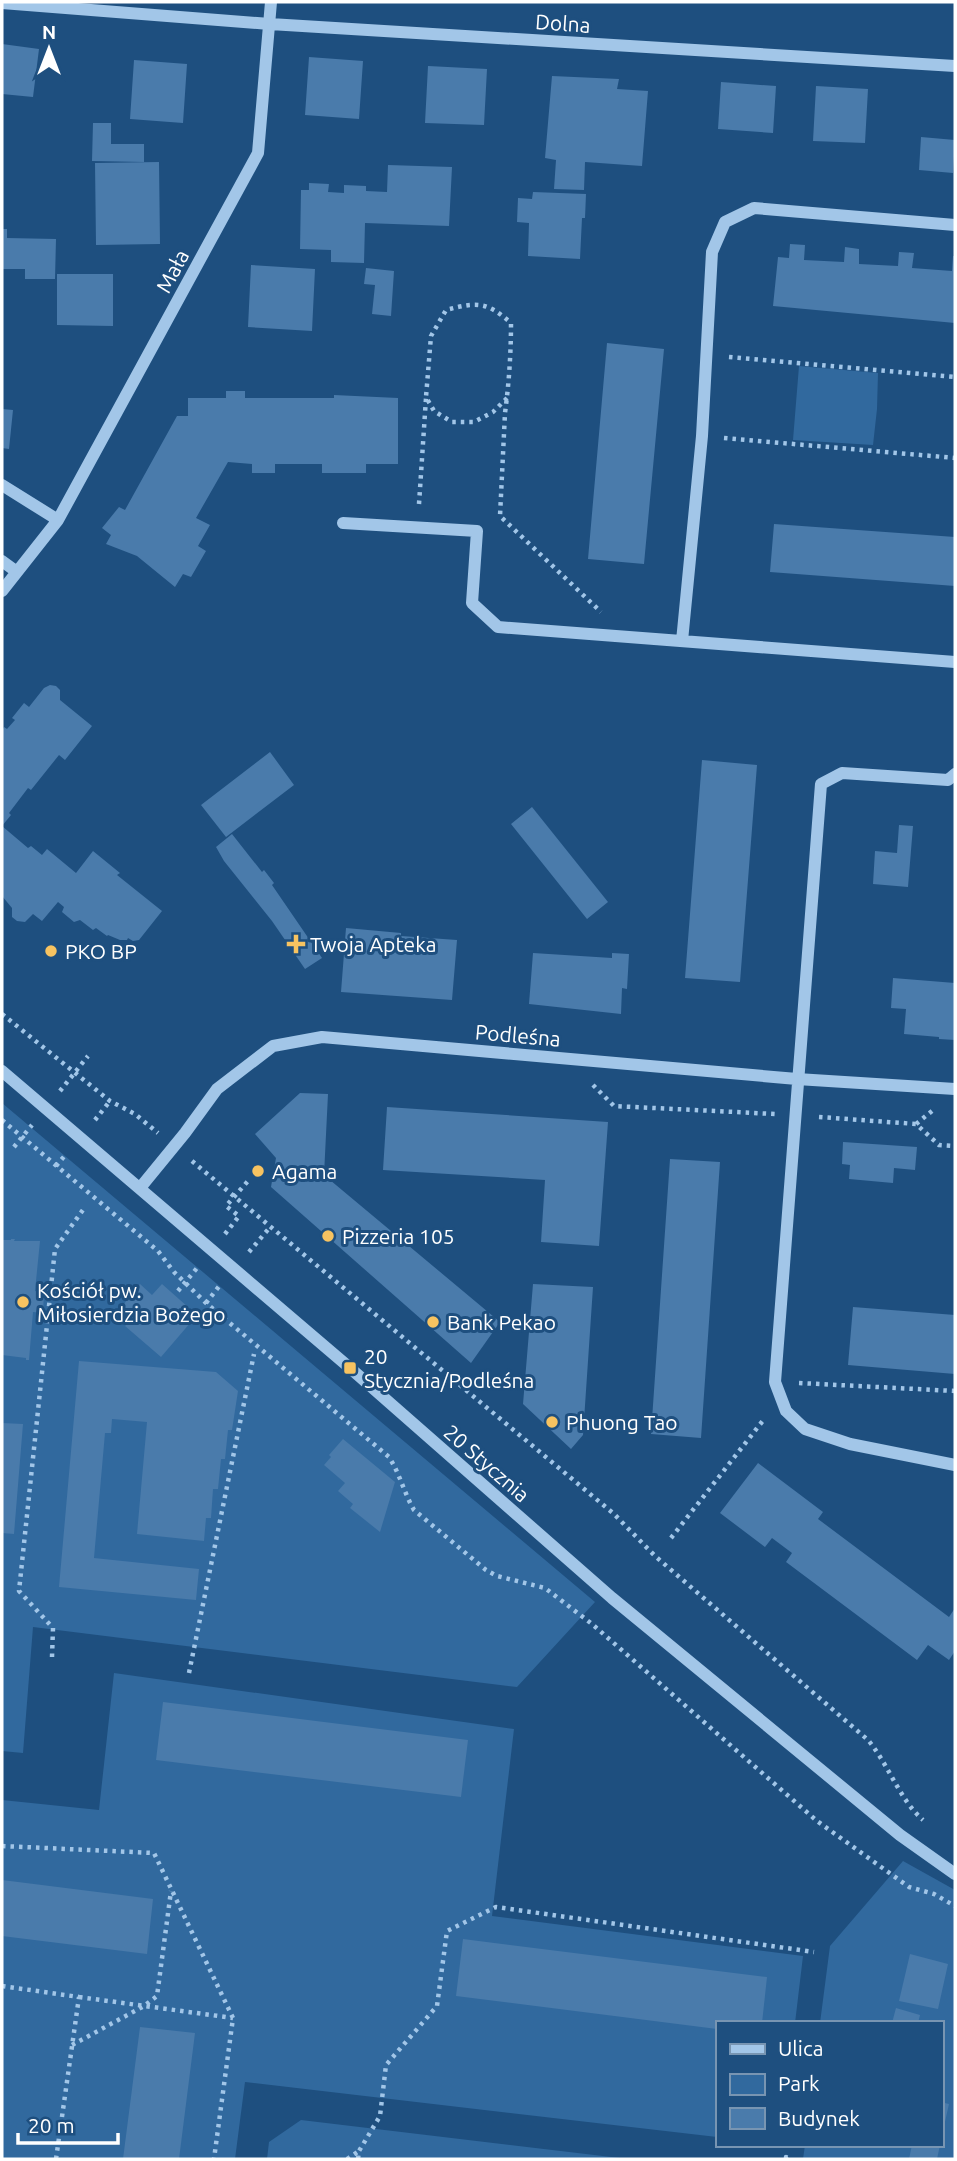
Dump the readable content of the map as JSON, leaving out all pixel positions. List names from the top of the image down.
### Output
{
  "streets": {
    "street": [
      "Dolna",
      "Mała",
      "Podleśna",
      "20 Stycznia"
    ]
  },
  "crossings": [
    ["Dolna", "Mała"],
    ["Podleśna", "20 Stycznia"]
  ],
  "places": {
    "health": ["Twoja Apteka"],
    "other": [
      "PKO BP",
      "Agama",
      "Pizzeria 105",
      "Kościół pw. Miłosierdzia Bożego",
      "Bank Pekao",
      "Phuong Tao"
    ],
    "transit": ["20 Stycznia/Podleśna"]
  },
  "legend": ["Ulica", "Park", "Budynek"],
  "scale_bar": "20 m",
  "north": "top"
}
